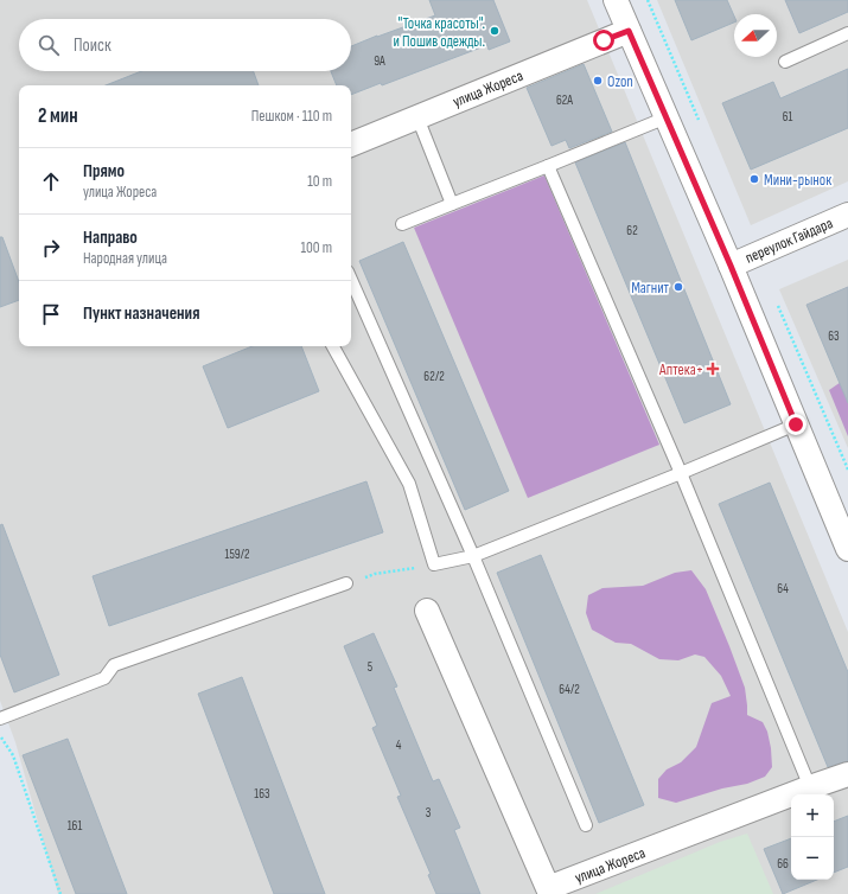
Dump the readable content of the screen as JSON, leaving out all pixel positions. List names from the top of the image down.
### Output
{
  "streets": {
    "street": ["улица Жореса", "переулок Гайдара"]
  },
  "places": {
    "other": [
      "\"Точка красоты\". и Пошив одежды.",
      "Ozon",
      "Мини-рынок",
      "Магнит"
    ],
    "health": ["Аптека+"]
  },
  "house_numbers": [
    "9А",
    "62А",
    "61",
    "62",
    "63",
    "62/2",
    "159/2",
    "64",
    "5",
    "64/2",
    "4",
    "163",
    "3",
    "161",
    "66"
  ],
  "north": "left",
  "page": {
    "search": "Поиск",
    "heading": ["2 мин", "Пешком · 110 m"],
    "list": [
      ["Прямо", "улица Жореса", "10 m"],
      ["Направо", "Народная улица", "100 m"],
      "Пункт назначения"
    ],
    "map_buttons": ["+", "−"]
  }
}
